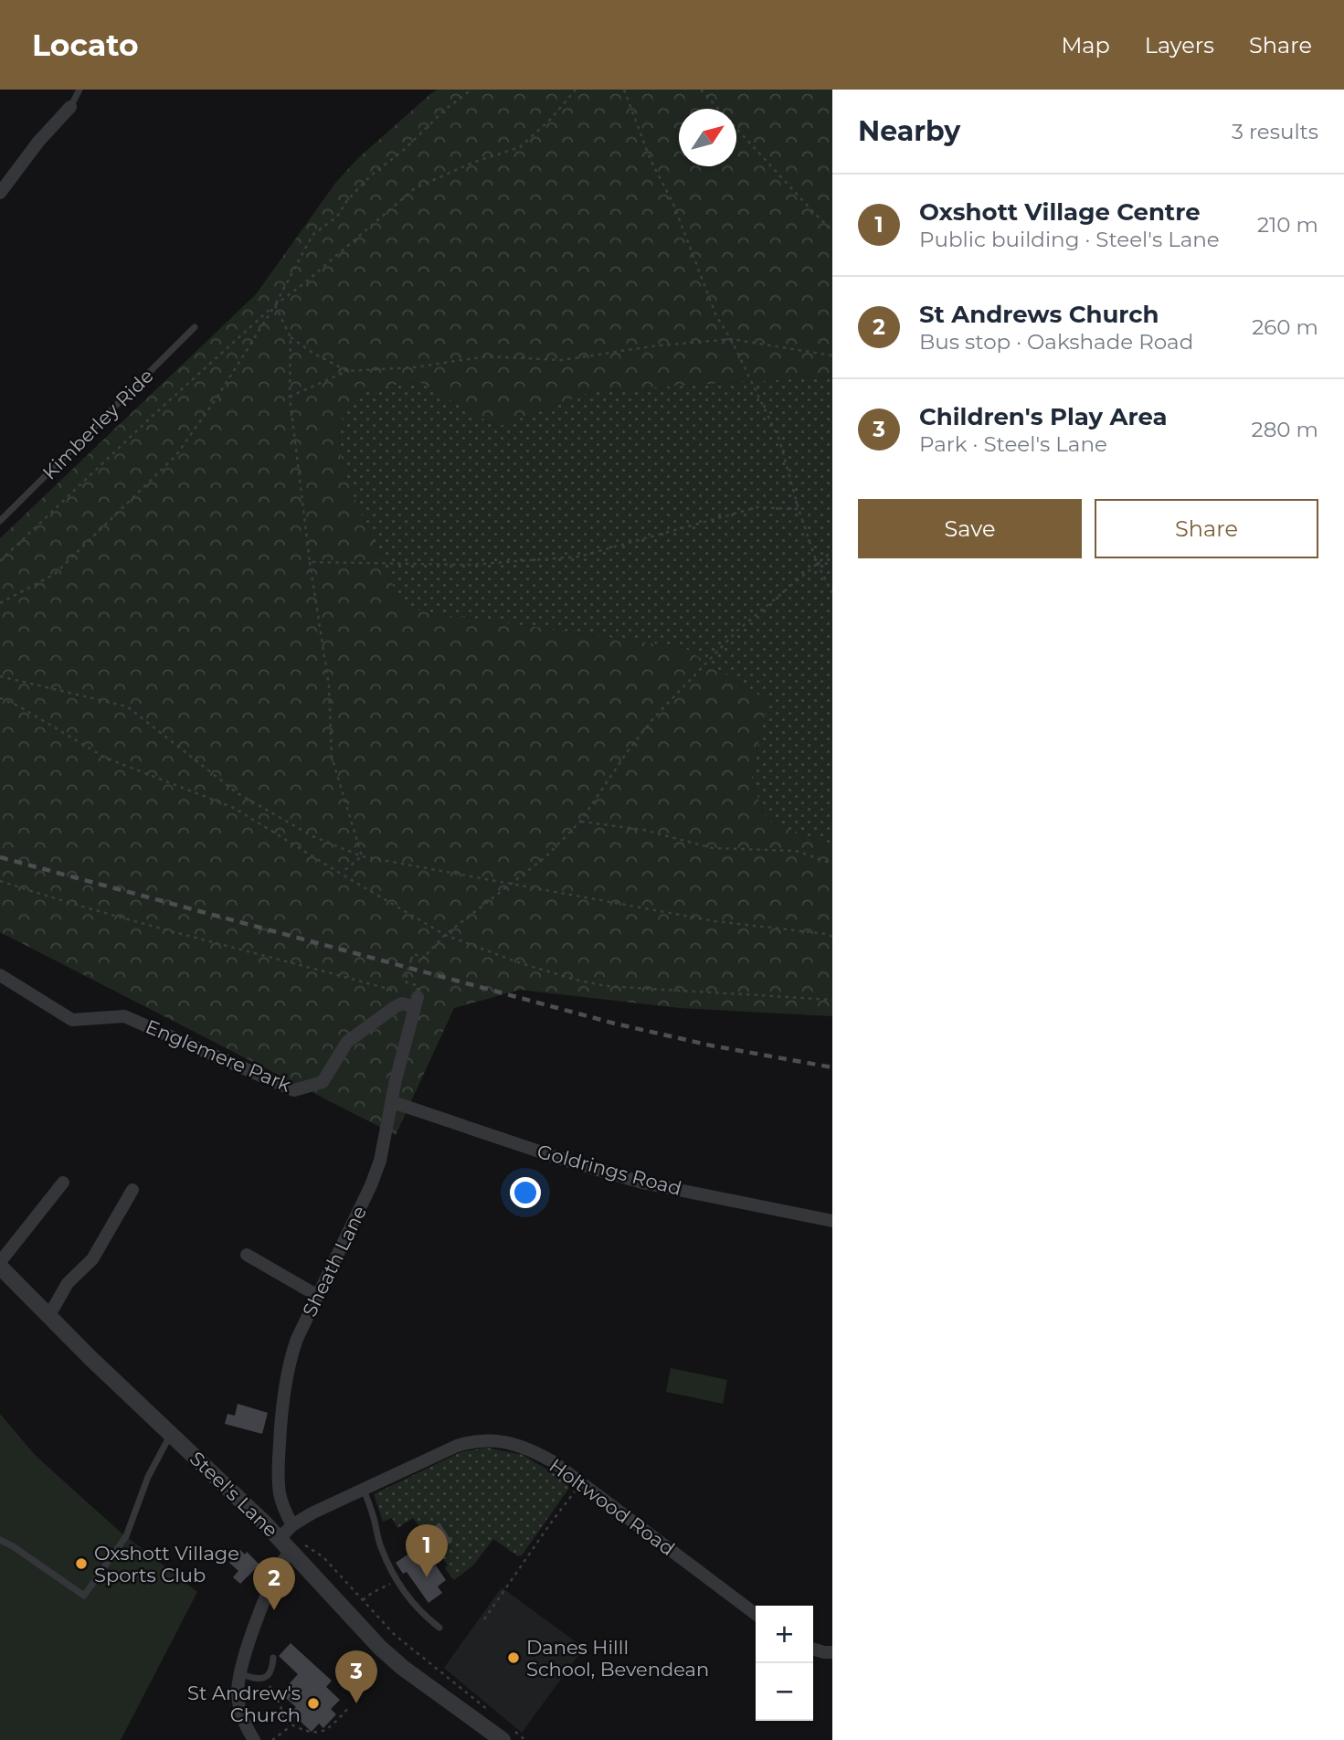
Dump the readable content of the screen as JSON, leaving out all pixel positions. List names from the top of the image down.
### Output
{
  "streets": {
    "street": [
      "Englemere Park",
      "Goldrings Road",
      "Sheath Lane",
      "Steel's Lane",
      "Holtwood Road"
    ],
    "lane": ["Kimberley Ride"]
  },
  "crossings": [
    ["Englemere Park", "Sheath Lane"],
    ["Goldrings Road", "Sheath Lane"],
    ["Sheath Lane", "Holtwood Road"],
    ["Steel's Lane", "Holtwood Road"]
  ],
  "places": ["Oxshott Village Sports Club", "Danes Hilll School, Bevendean", "St Andrew's Church"],
  "north": "top right",
  "page": {
    "header": "Locato",
    "nav": ["Map", "Layers", "Share"],
    "heading": ["Nearby", "3 results"],
    "list": [
      {
        "mark": "1",
        "name": "Oxshott Village Centre",
        "note": "Public building · Steel's Lane",
        "value": "210 m"
      },
      {
        "mark": "2",
        "name": "St Andrews Church",
        "note": "Bus stop · Oakshade Road",
        "value": "260 m"
      },
      {
        "mark": "3",
        "name": "Children's Play Area",
        "note": "Park · Steel's Lane",
        "value": "280 m"
      }
    ],
    "buttons": ["Save", "Share"],
    "pins": ["1", "2", "3"],
    "map_buttons": ["+", "−"]
  }
}
